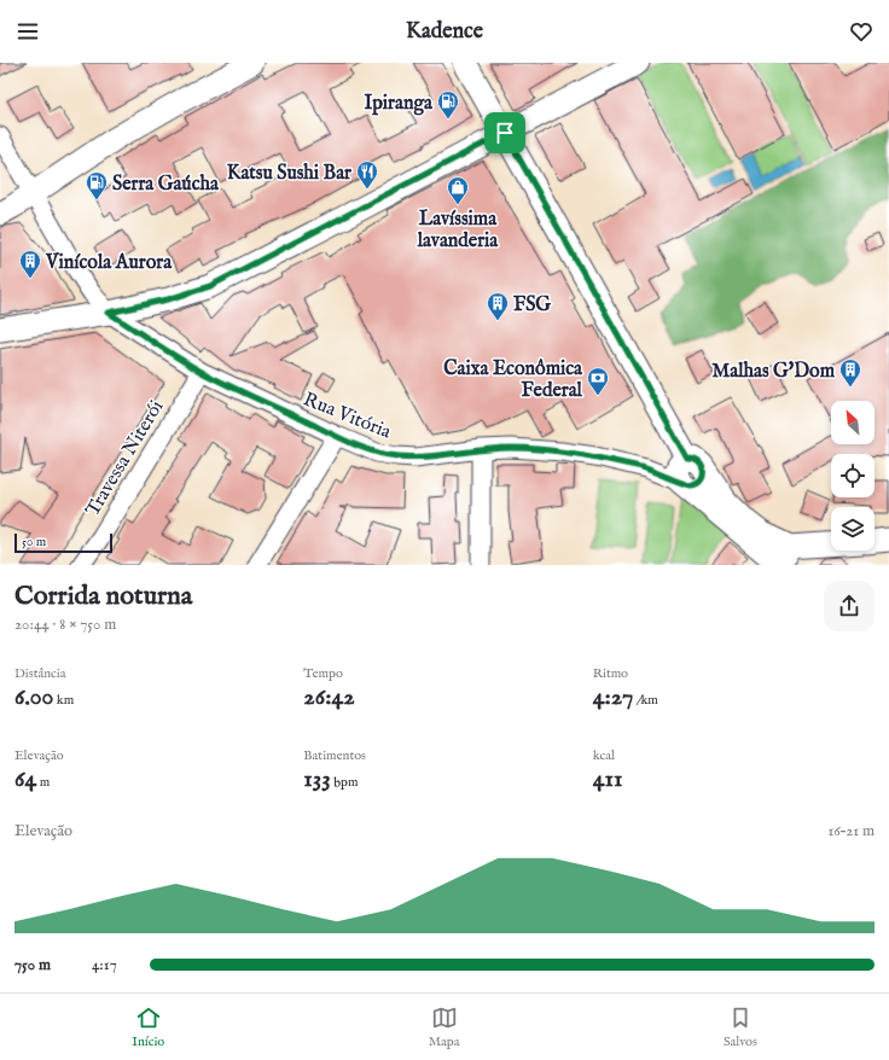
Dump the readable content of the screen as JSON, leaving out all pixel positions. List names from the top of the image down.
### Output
{
  "streets": {
    "street": ["Rua Vitória", "Travessa Niterói"]
  },
  "crossings": [
    ["Rua Vitória", "Travessa Niterói"]
  ],
  "places": {
    "fuel station": ["Ipiranga", "Serra Gaúcha"],
    "restaurant": ["Katsu Sushi Bar"],
    "shop": ["Lavíssima lavanderia"],
    "building": ["Vinícola Aurora", "FSG", "Malhas G'Dom"],
    "bank": ["Caixa Econômica Federal"]
  },
  "scale_bar": "50 m",
  "north": "top left",
  "page": {
    "header": "Kadence",
    "scale": "50 m",
    "heading": ["Corrida noturna", "20:44 · 8 × 750 m"],
    "stats": [
      ["Distância", "6.00 km"],
      ["Tempo", "26:42"],
      ["Ritmo", "4:27 /km"],
      ["Elevação", "64 m"],
      ["Batimentos", "133 bpm"],
      ["kcal", "411"]
    ],
    "chart": ["Elevação", "16–21 m"],
    "list": [
      {
        "name": "750 m",
        "note": "4:17"
      }
    ],
    "tabs": ["Início", "Mapa", "Salvos"]
  }
}
